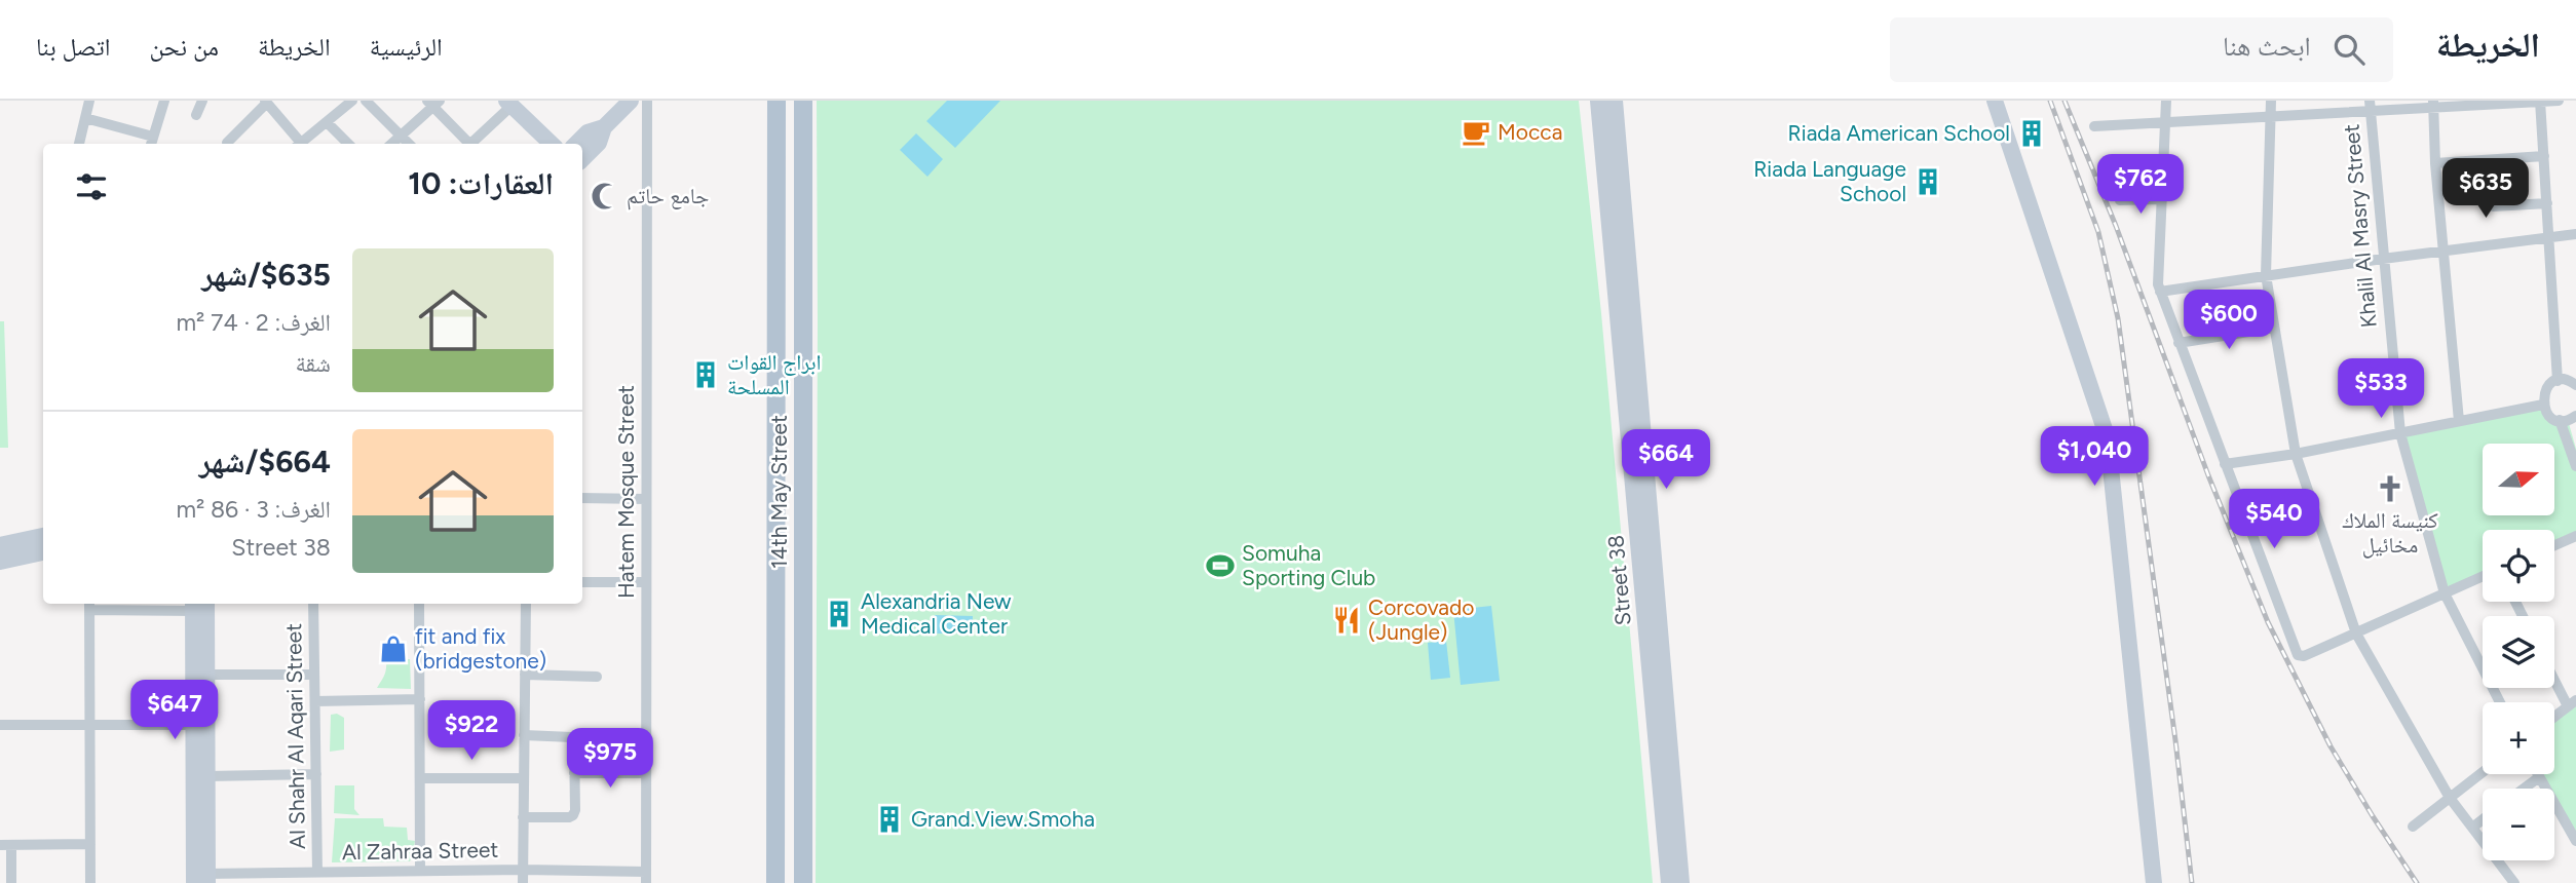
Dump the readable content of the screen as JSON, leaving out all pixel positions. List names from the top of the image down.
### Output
{
  "streets": {
    "main road": ["14th May Street"],
    "street": [
      "Khalil Al Masry Street",
      "Hatem Mosque Street",
      "Street 38",
      "Al Shahr Al Aqari Street",
      "Al Zahraa Street"
    ]
  },
  "crossings": [
    ["Hatem Mosque Street", "Al Zahraa Street"],
    ["Al Shahr Al Aqari Street", "Al Zahraa Street"]
  ],
  "places": {
    "cafe": ["Mocca"],
    "building": [
      "Riada American School",
      "Riada Language School",
      "ابراج القوات المسلحة",
      "Alexandria New Medical Center",
      "Grand.View.Smoha"
    ],
    "mosque": ["جامع حاتم"],
    "church": ["كنيسة الملاك مخائيل"],
    "sports": ["Somuha Sporting Club"],
    "restaurant": ["Corcovado (Jungle)"],
    "shop": ["fit and fix (bridgestone)"]
  },
  "north": "right",
  "page": {
    "header": "الخريطة",
    "search": "ابحث هنا",
    "nav": [
      "الرئيسية",
      "الخريطة",
      "من نحن",
      "اتصل بنا"
    ],
    "heading": "العقارات: 10",
    "price": [
      "$762",
      "$635",
      "$600",
      "$533",
      "$1,040",
      "$664",
      "$540",
      "$647",
      "$922",
      "$975"
    ],
    "list": [
      {
        "name": "$635/شهر",
        "note": "الغرف: 2 · 74 m² · شقة"
      },
      {
        "name": "$664/شهر",
        "note": "الغرف: 3 · 86 m² · Street 38"
      }
    ],
    "map_buttons": ["+", "−"]
  }
}
